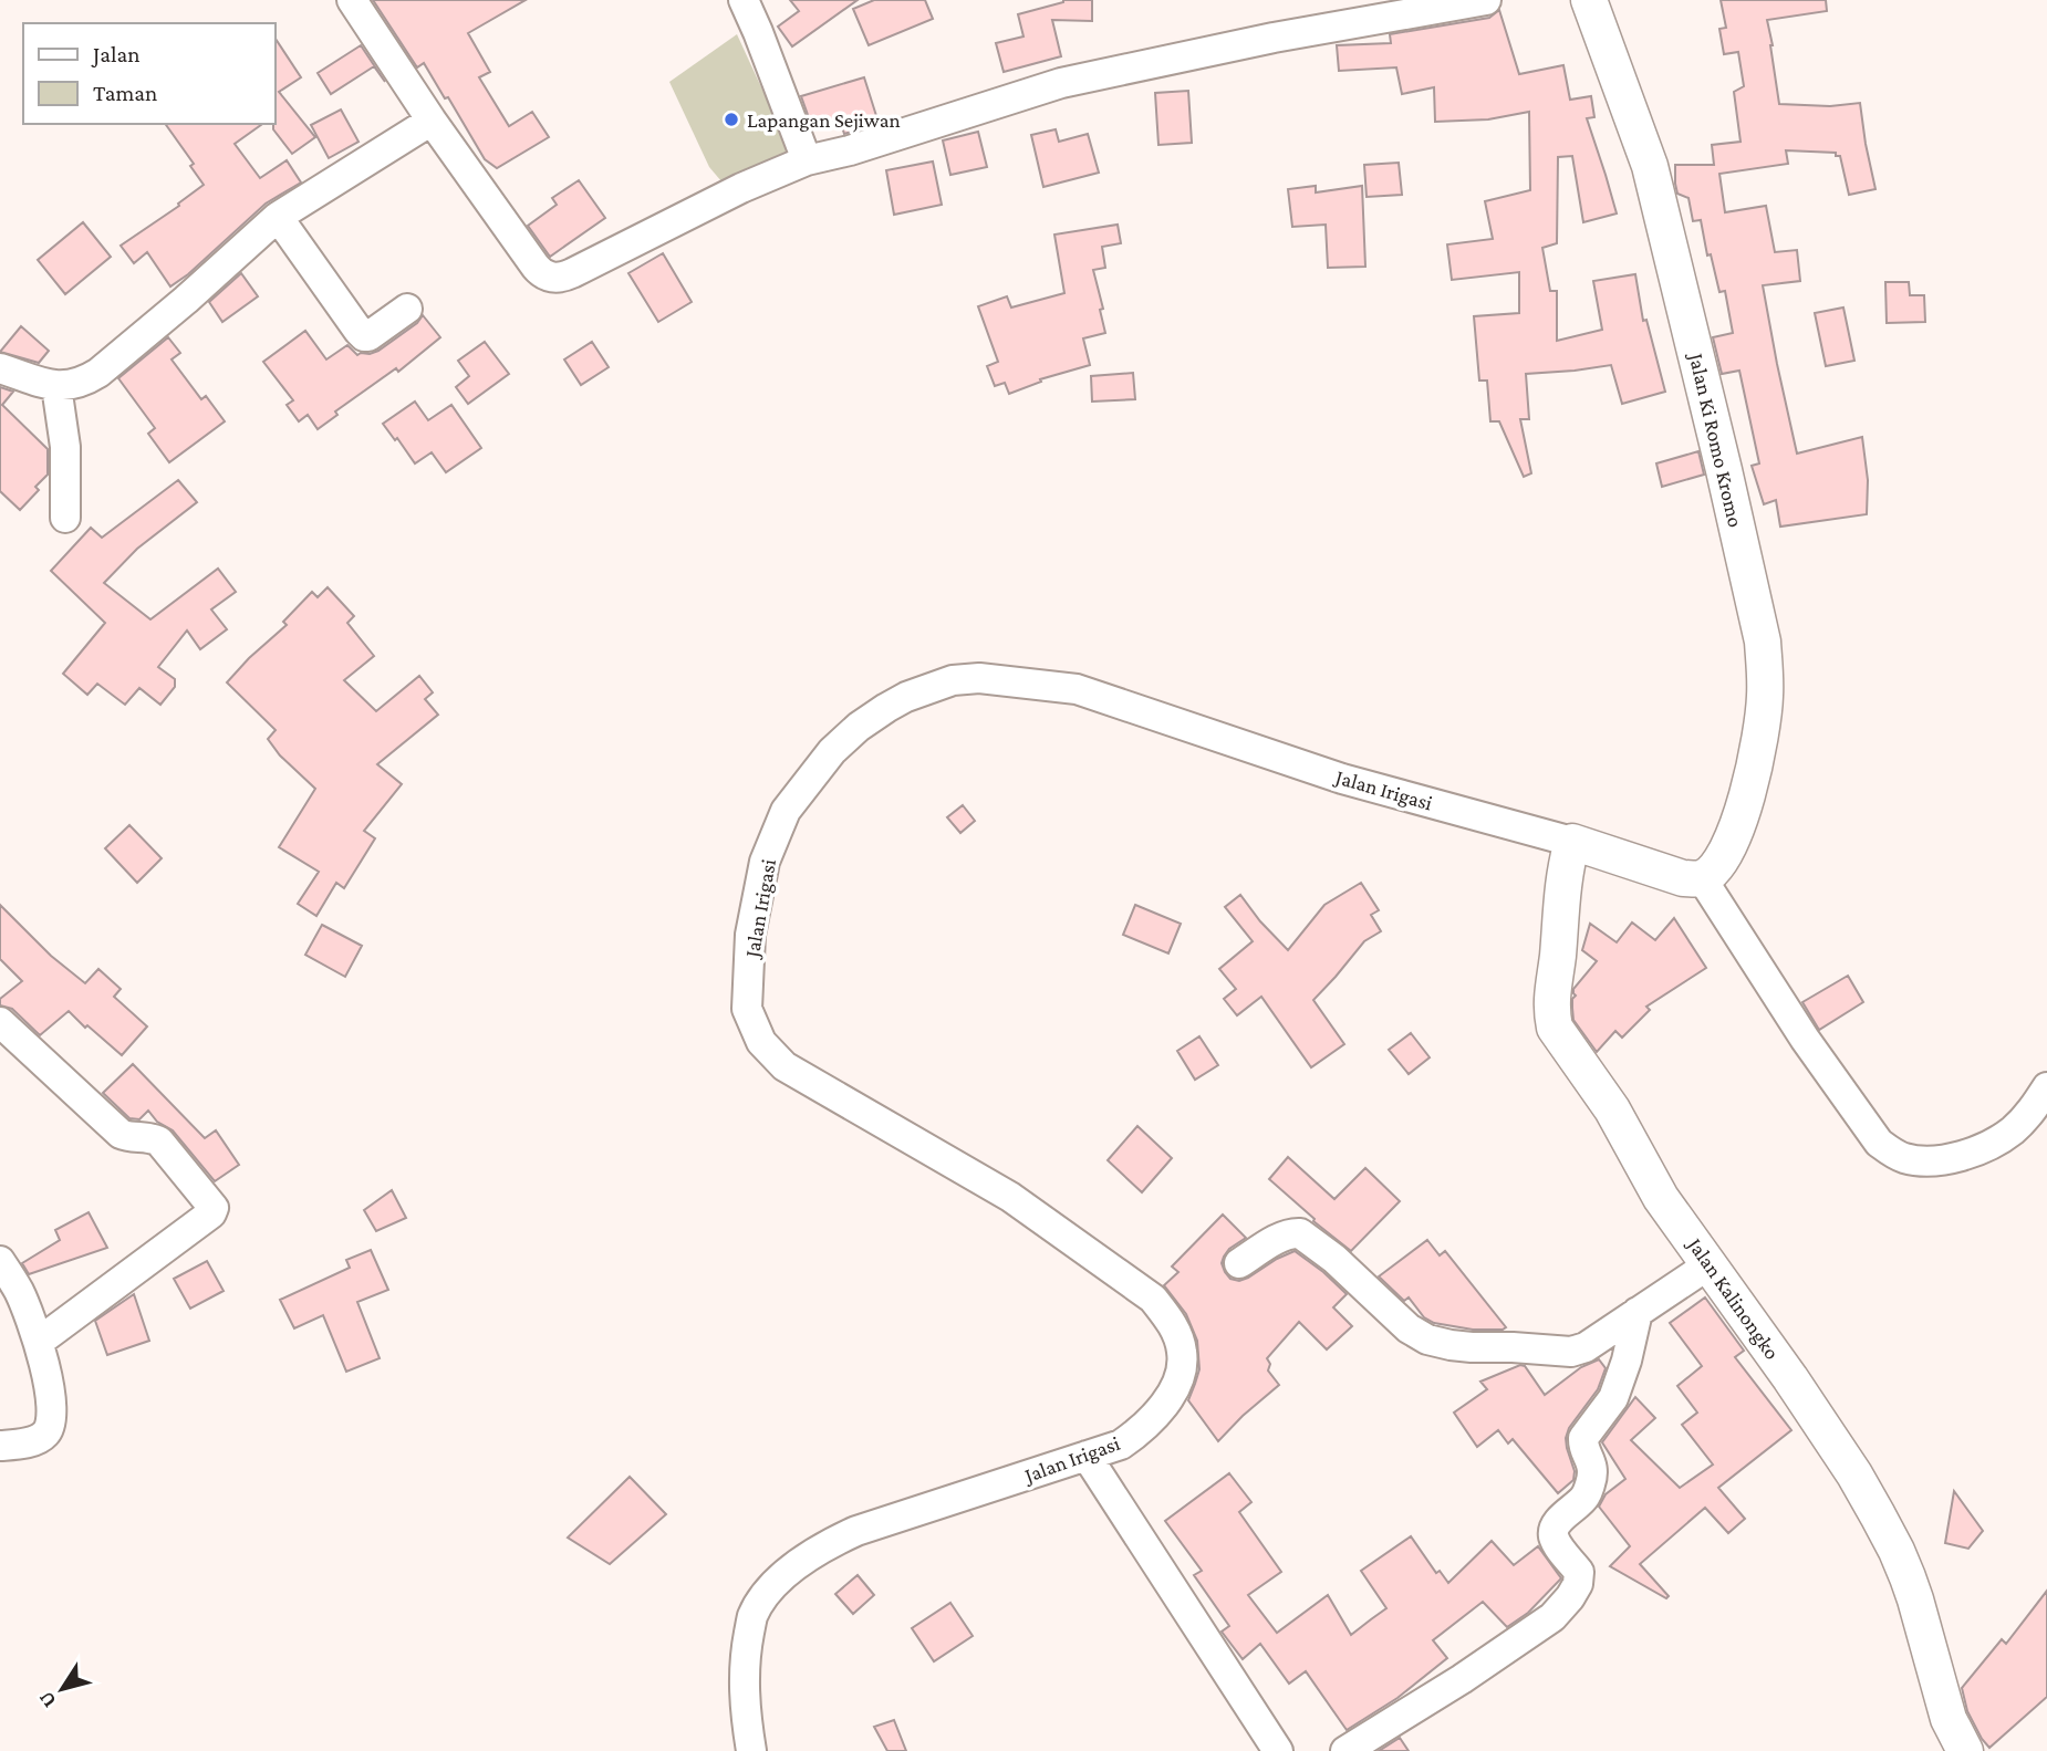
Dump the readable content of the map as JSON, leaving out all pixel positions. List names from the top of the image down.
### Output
{
  "streets": {
    "street": ["Jalan Ki Romo Kromo", "Jalan Irigasi", "Jalan Kalinongko"]
  },
  "crossings": [
    ["Jalan Ki Romo Kromo", "Jalan Irigasi"],
    ["Jalan Irigasi", "Jalan Kalinongko"]
  ],
  "places": ["Lapangan Sejiwan"],
  "legend": ["Jalan", "Taman"],
  "north": "bottom left"
}
